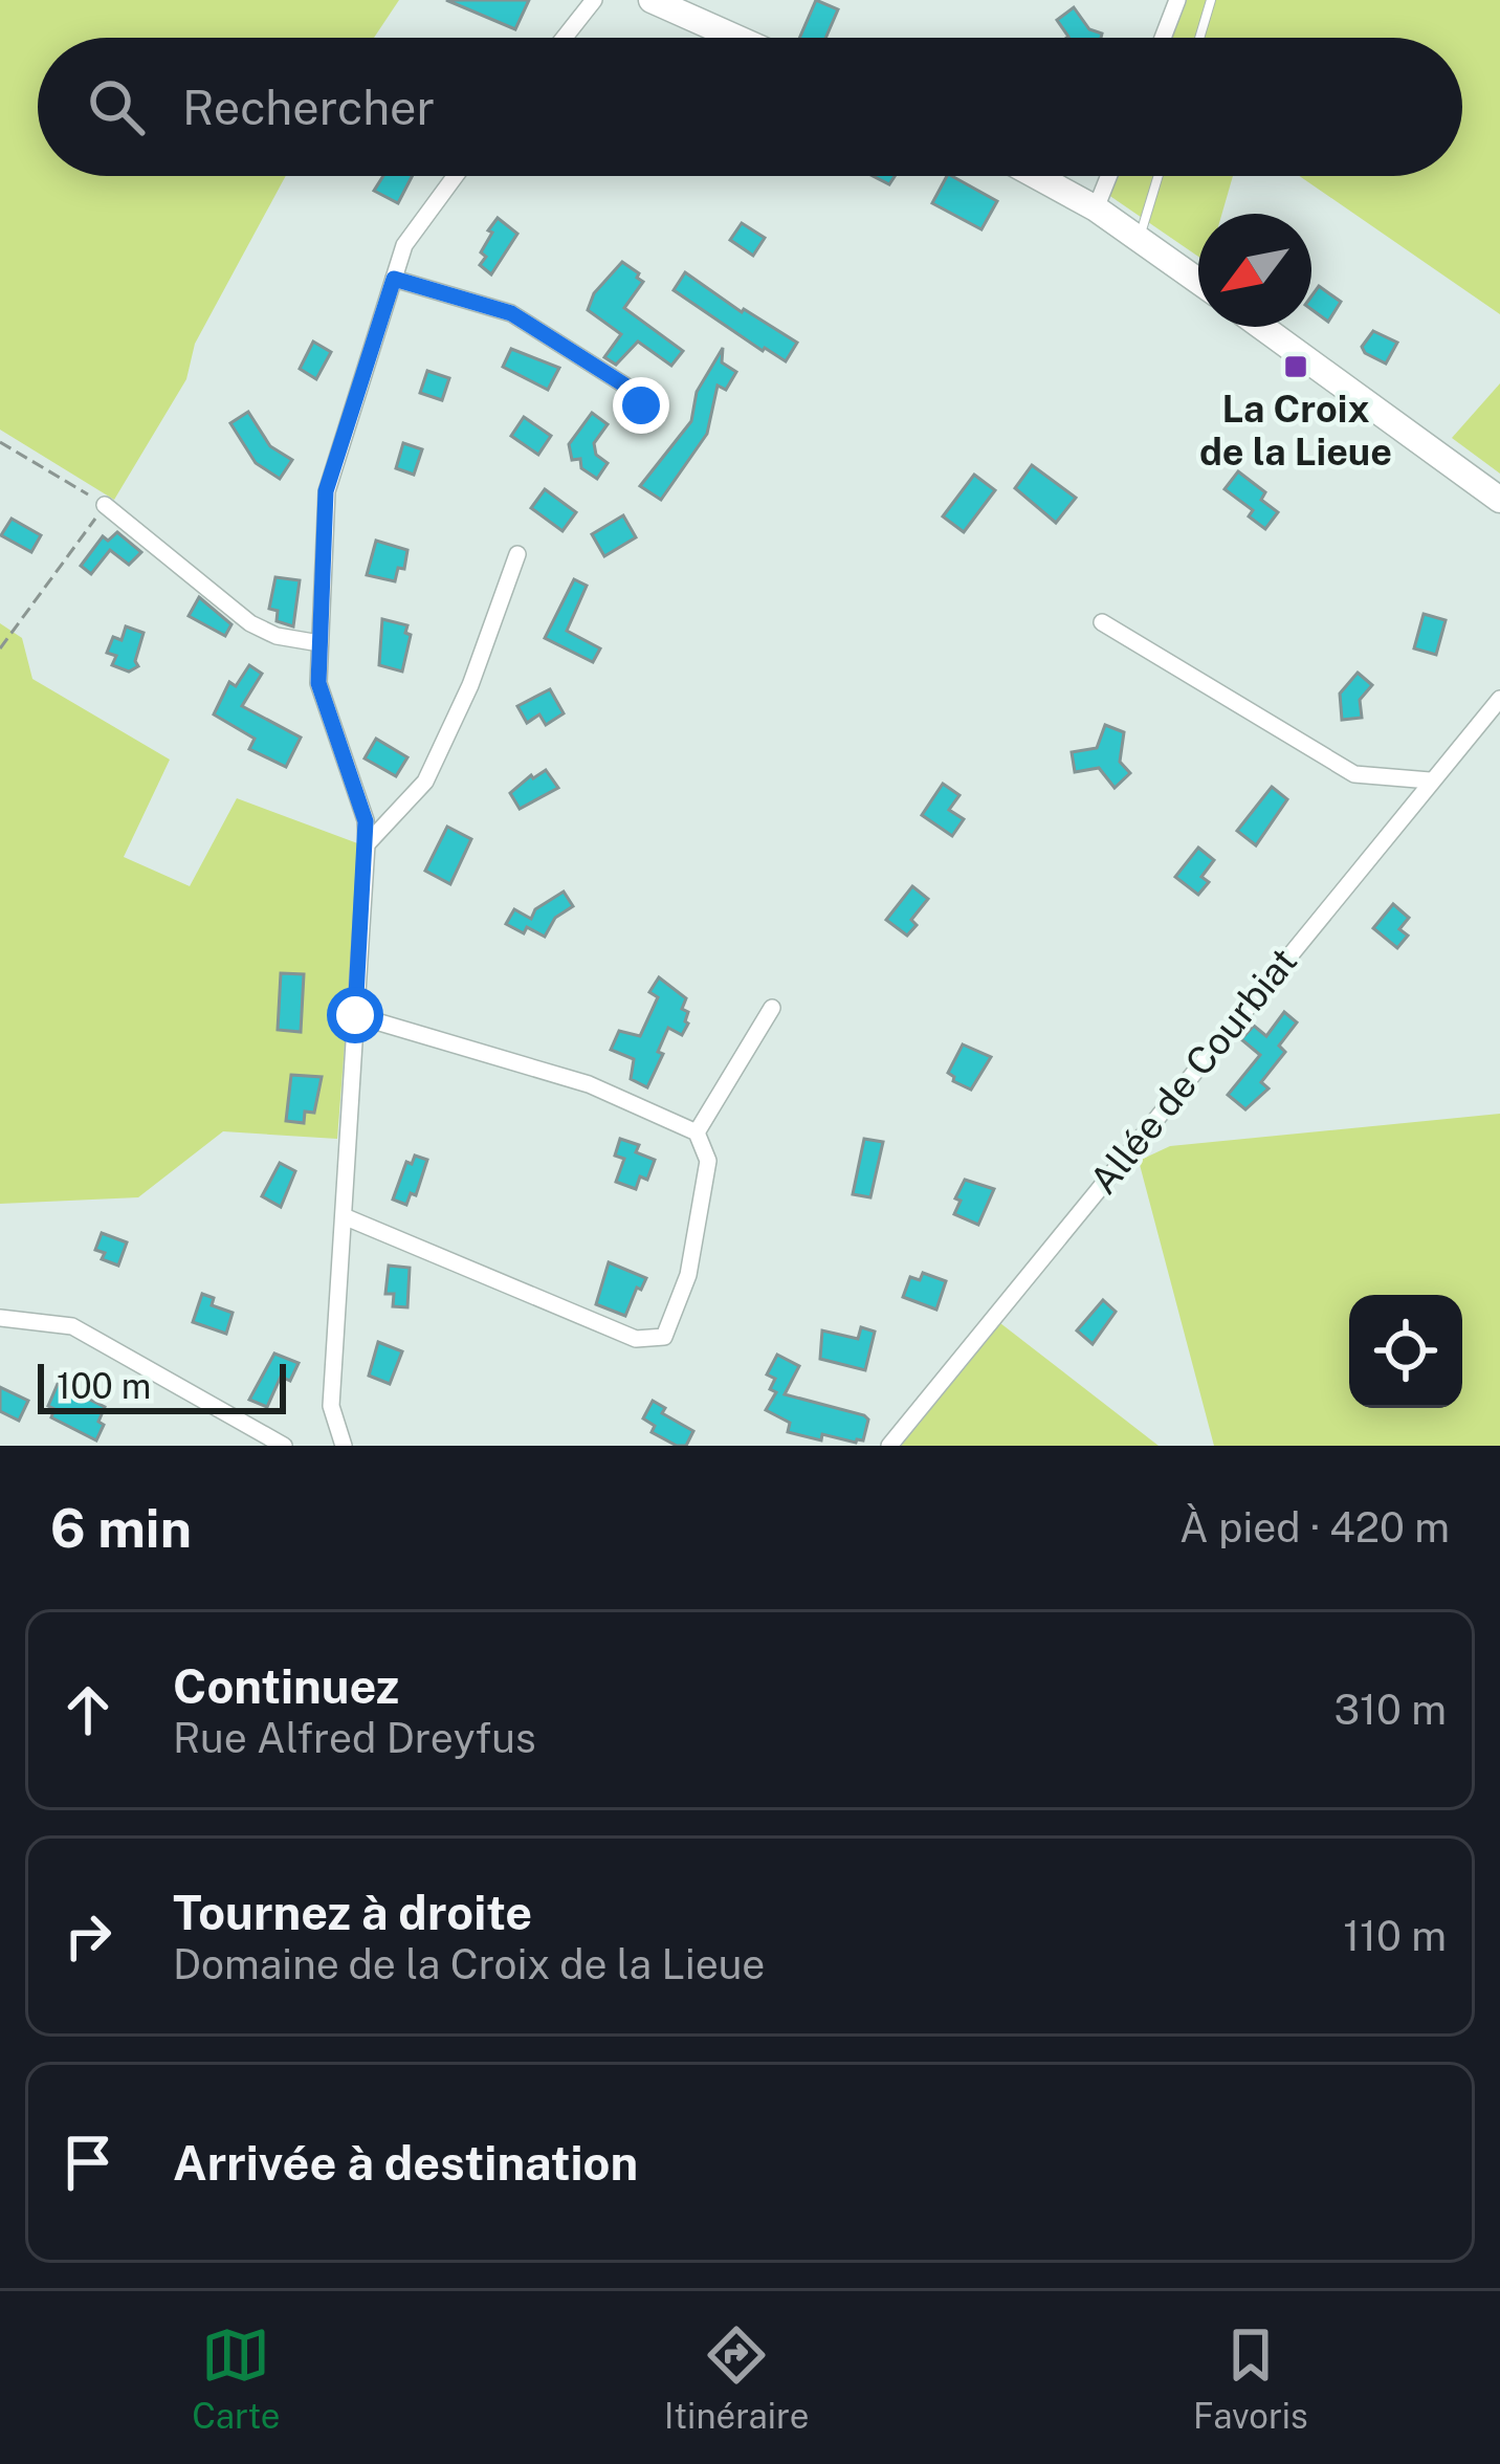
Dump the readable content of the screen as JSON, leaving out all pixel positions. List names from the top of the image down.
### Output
{
  "streets": {
    "street": ["Allée de Courbiat"]
  },
  "places": {
    "transit": ["La Croix de la Lieue"]
  },
  "scale_bar": "100 m",
  "north": "bottom left",
  "page": {
    "search": "Rechercher",
    "scale": "100 m",
    "heading": ["6 min", "À pied · 420 m"],
    "list": [
      ["Continuez", "Rue Alfred Dreyfus", "310 m"],
      ["Tournez à droite", "Domaine de la Croix de la Lieue", "110 m"],
      "Arrivée à destination"
    ],
    "nav": ["Carte", "Itinéraire", "Favoris"]
  }
}
